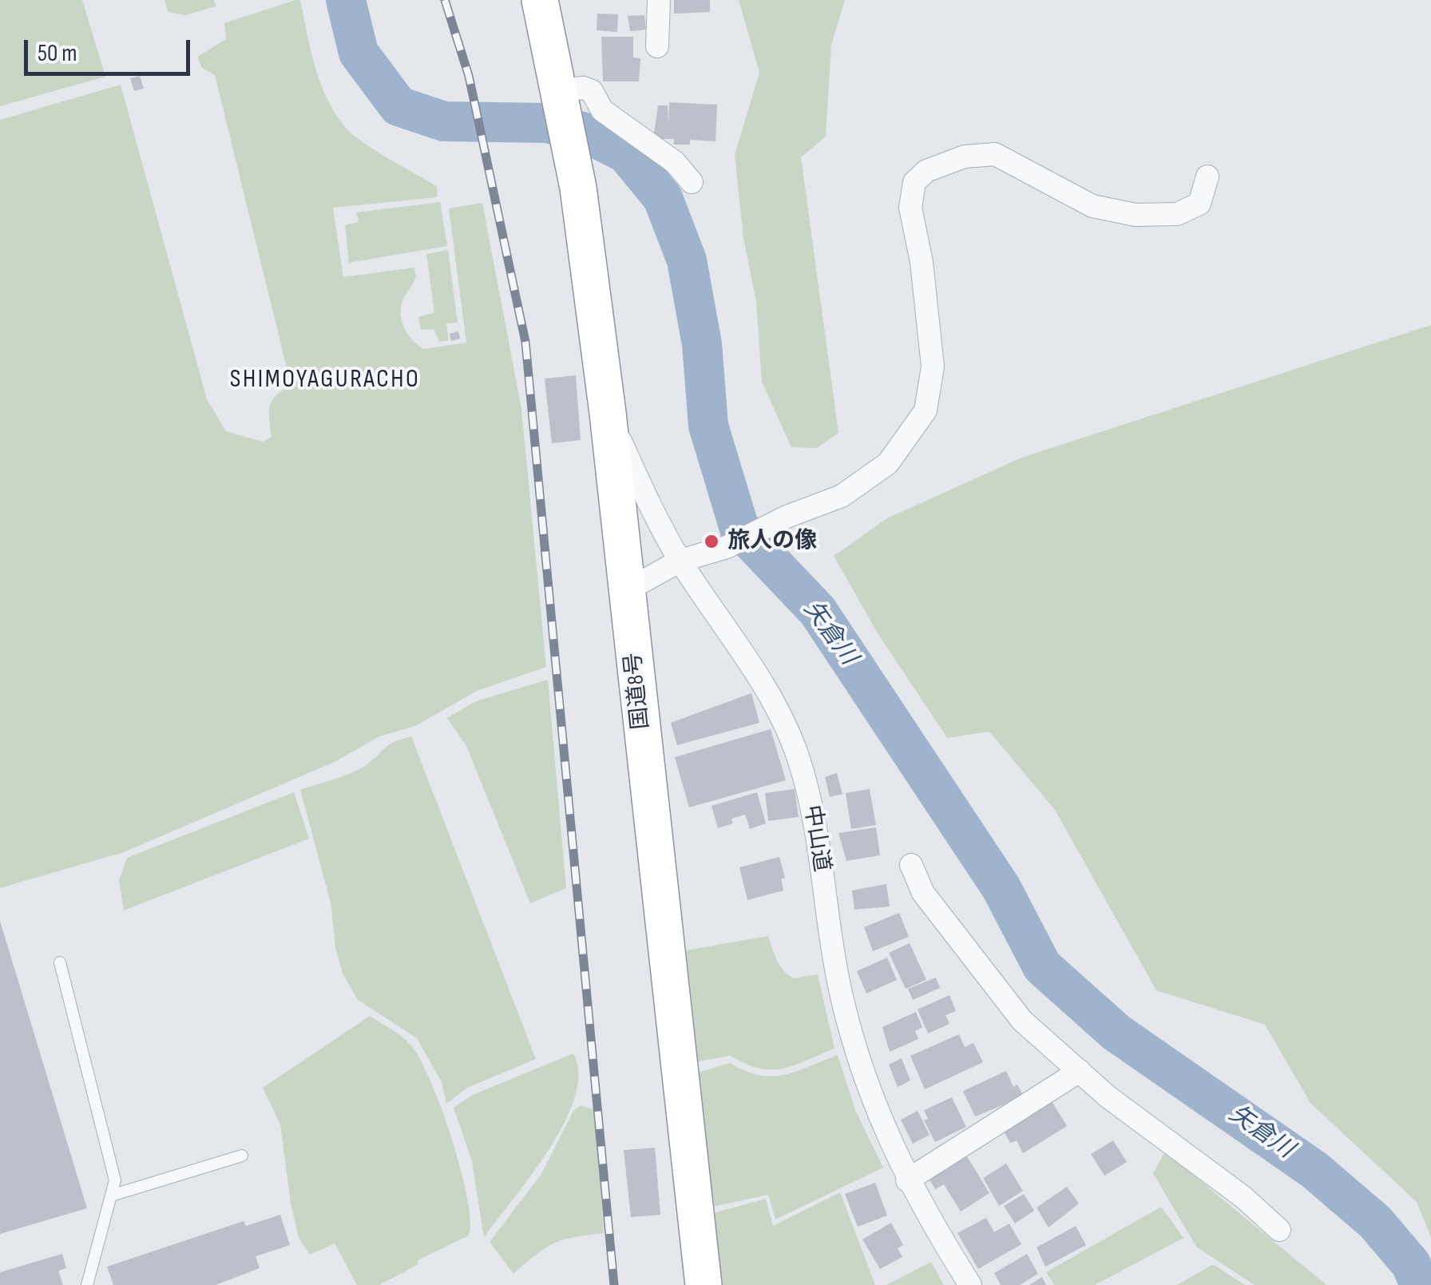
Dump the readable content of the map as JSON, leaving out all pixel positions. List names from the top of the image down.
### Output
{
  "streets": {
    "highway": ["国道8号"],
    "street": ["中山道"]
  },
  "crossings": [
    ["国道8号", "中山道"]
  ],
  "districts": ["SHIMOYAGURACHO"],
  "water": ["矢倉川"],
  "places": ["旅人の像"],
  "scale_bar": "50 m"
}
